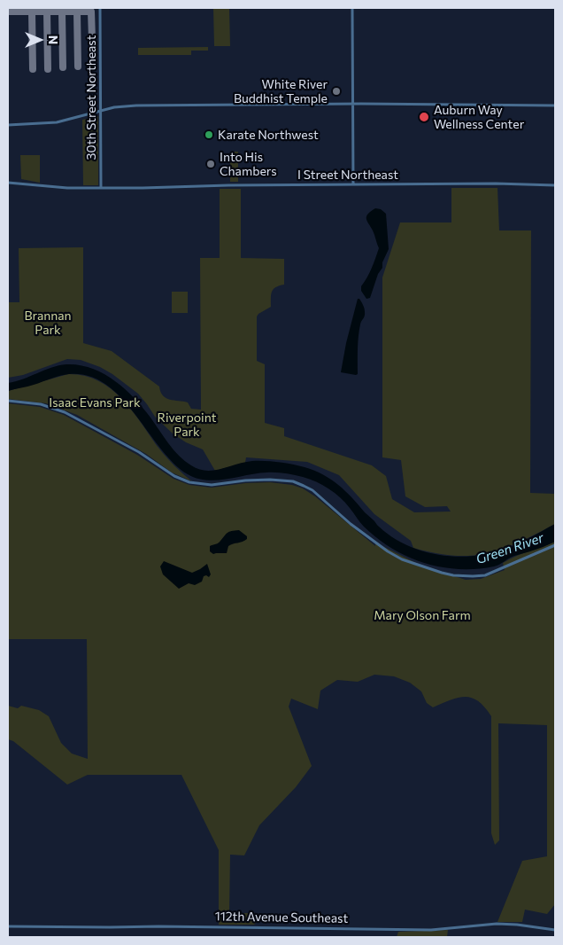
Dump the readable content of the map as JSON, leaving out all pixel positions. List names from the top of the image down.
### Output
{
  "streets": {
    "street": ["30th Street Northeast", "I Street Northeast", "112th Avenue Southeast"]
  },
  "crossings": [
    ["30th Street Northeast", "I Street Northeast"]
  ],
  "water": ["Green River"],
  "parks": [
    "Brannan Park",
    "Isaac Evans Park",
    "Riverpoint Park",
    "Mary Olson Farm"
  ],
  "places": [
    "White River Buddhist Temple",
    "Auburn Way Wellness Center",
    "Karate Northwest",
    "Into His Chambers"
  ],
  "north": "right"
}
